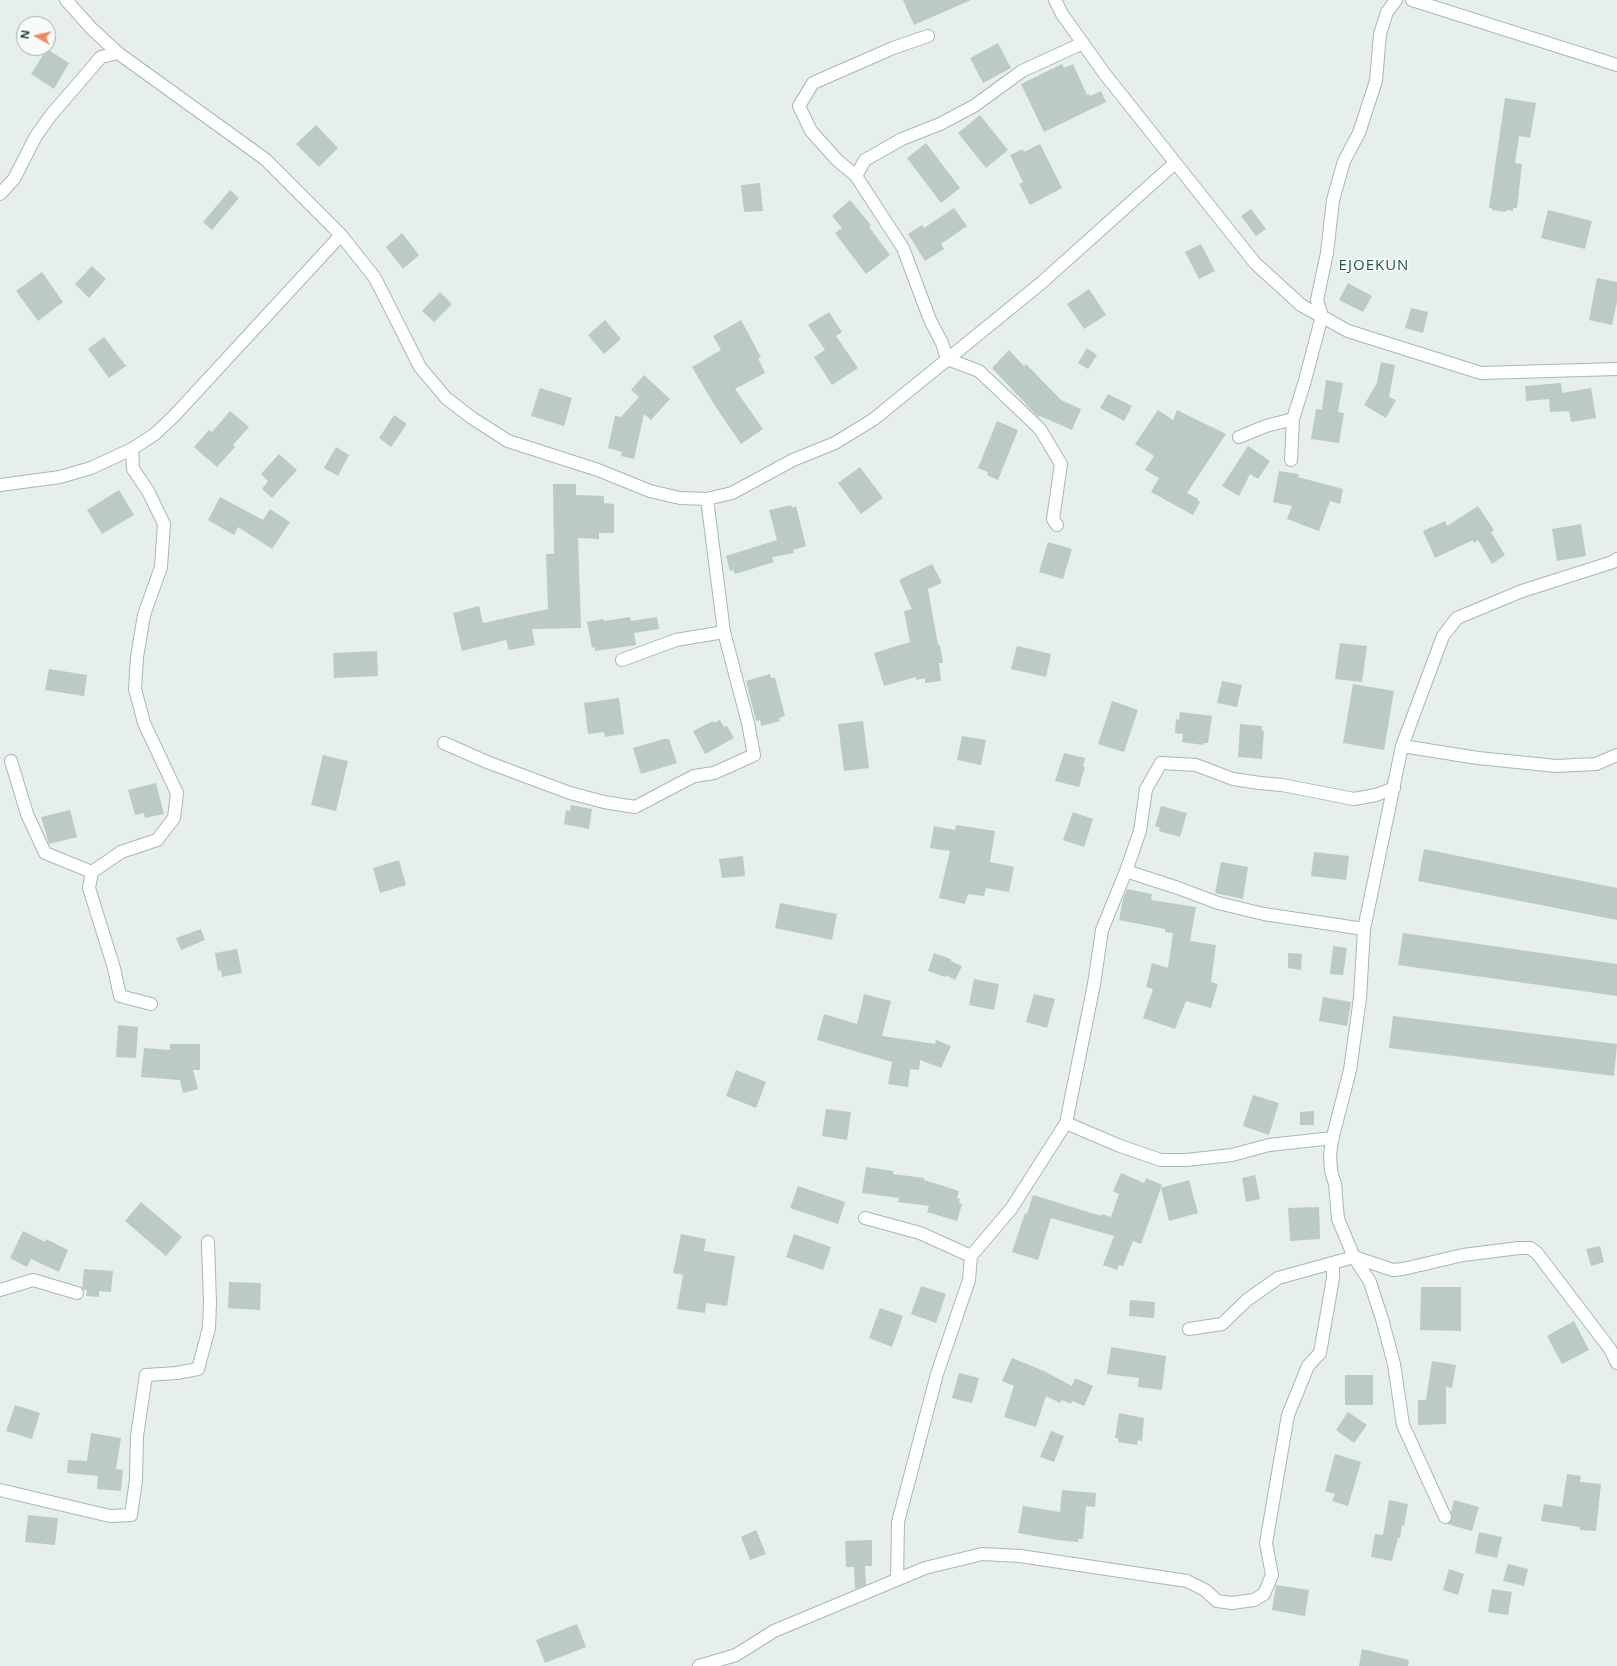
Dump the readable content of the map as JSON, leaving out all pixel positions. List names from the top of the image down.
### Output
{
  "districts": ["EJOEKUN"],
  "north": "left"
}
